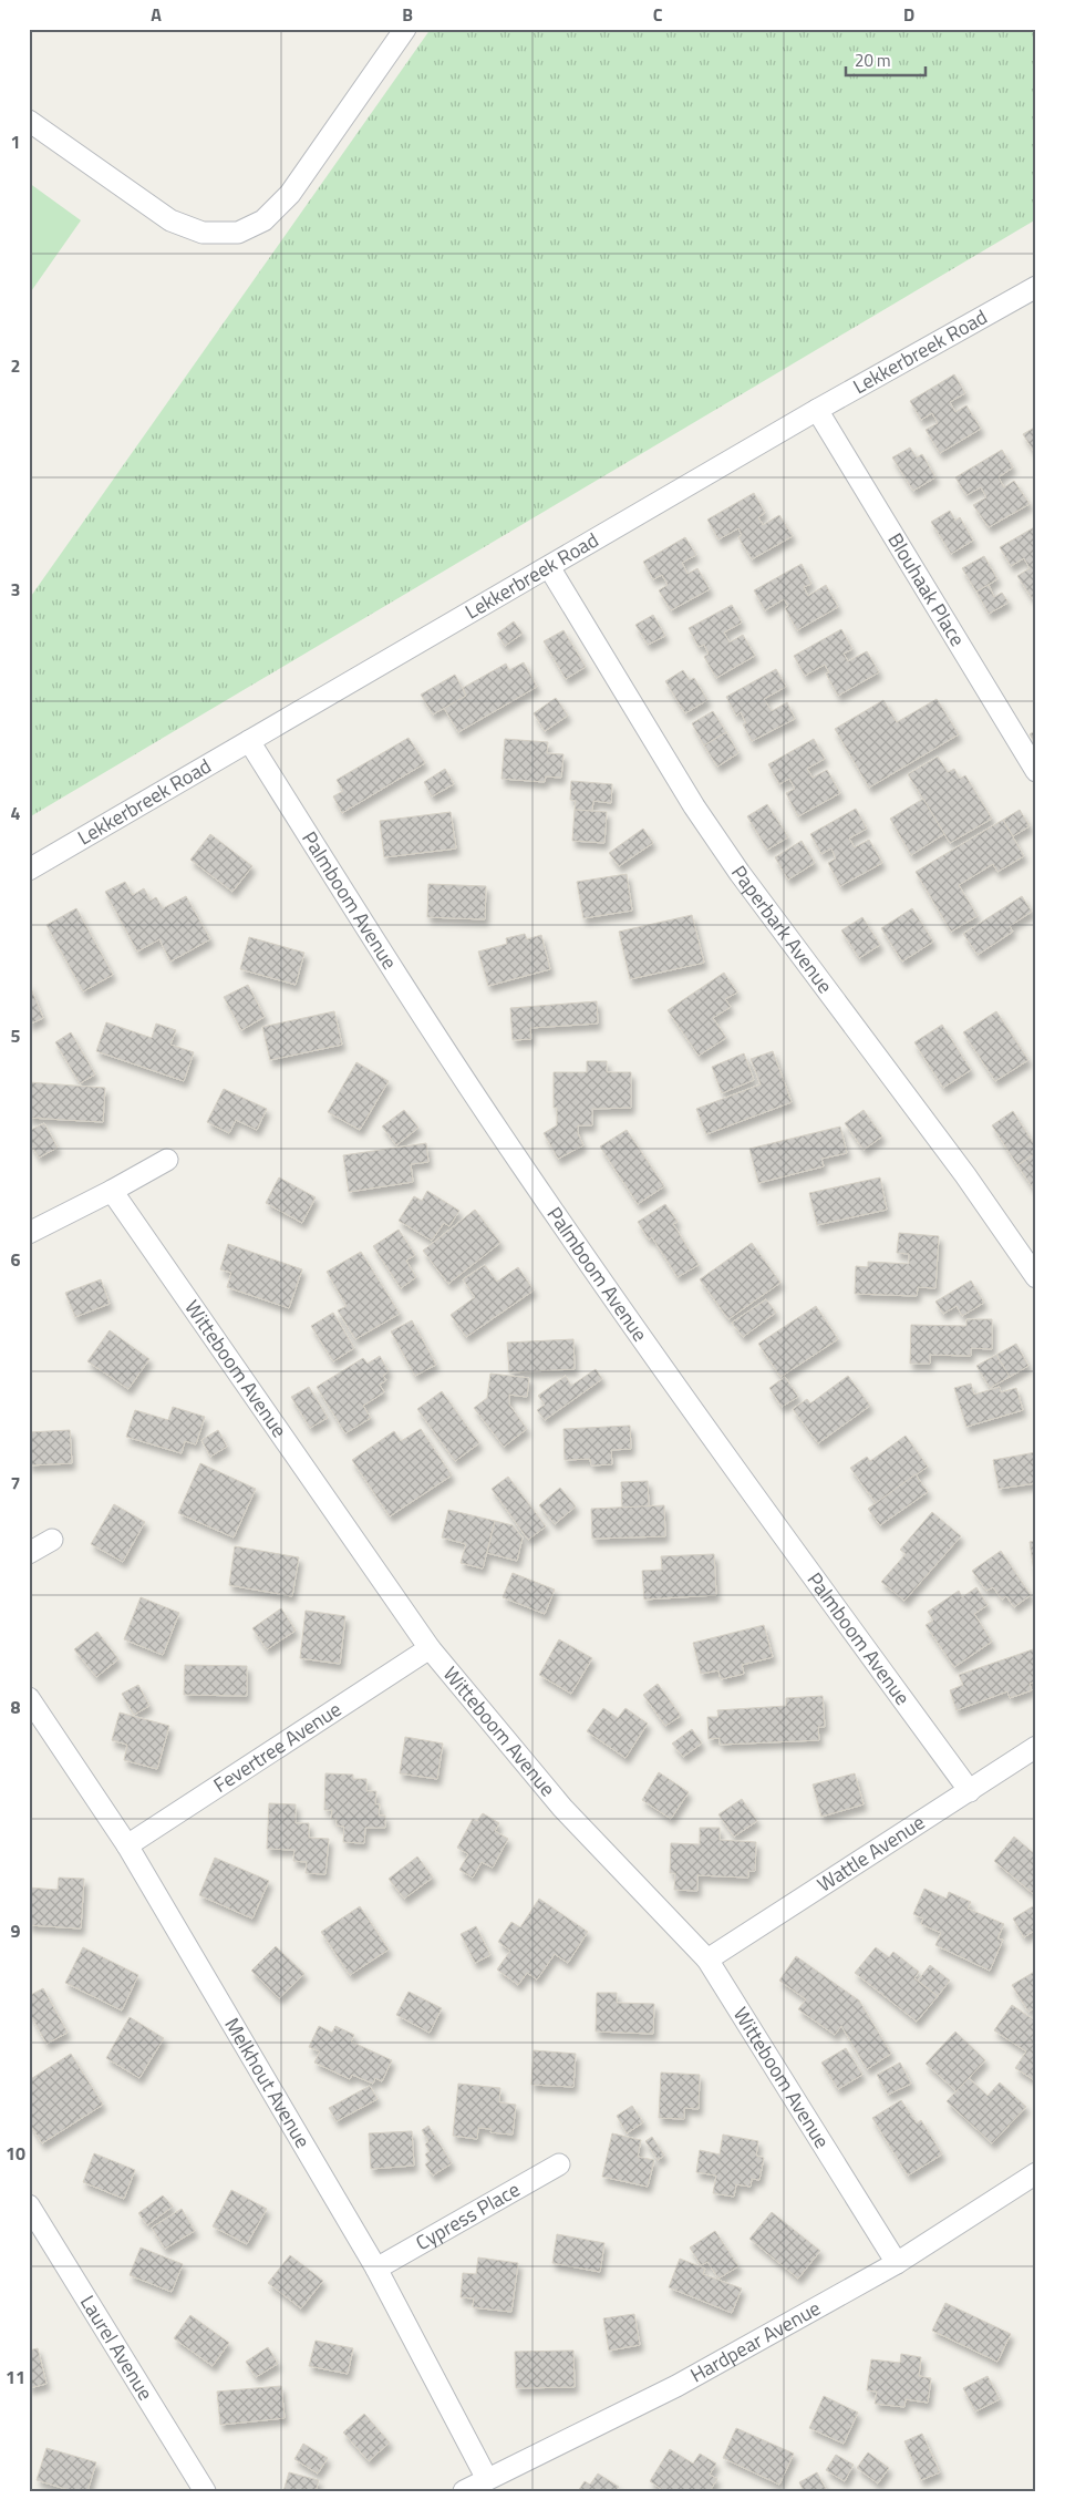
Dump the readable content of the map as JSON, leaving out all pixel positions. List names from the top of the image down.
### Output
{
  "streets": {
    "street": [
      "Lekkerbreek Road",
      "Blouhaak Place",
      "Palmboom Avenue",
      "Paperbark Avenue",
      "Witteboom Avenue",
      "Fevertree Avenue",
      "Wattle Avenue",
      "Melkhout Avenue",
      "Cypress Place",
      "Hardpear Avenue",
      "Laurel Avenue"
    ]
  },
  "crossings": [
    ["Lekkerbreek Road", "Blouhaak Place"],
    ["Lekkerbreek Road", "Palmboom Avenue"],
    ["Lekkerbreek Road", "Paperbark Avenue"],
    ["Palmboom Avenue", "Wattle Avenue"],
    ["Witteboom Avenue", "Fevertree Avenue"],
    ["Witteboom Avenue", "Wattle Avenue"],
    ["Witteboom Avenue", "Hardpear Avenue"],
    ["Fevertree Avenue", "Melkhout Avenue"],
    ["Melkhout Avenue", "Cypress Place"],
    ["Melkhout Avenue", "Hardpear Avenue"]
  ],
  "scale_bar": "20 m",
  "grid": {
    "columns": [
      "A",
      "B",
      "C",
      "D"
    ],
    "rows": [
      "1",
      "2",
      "3",
      "4",
      "5",
      "6",
      "7",
      "8",
      "9",
      "10",
      "11"
    ]
  }
}
